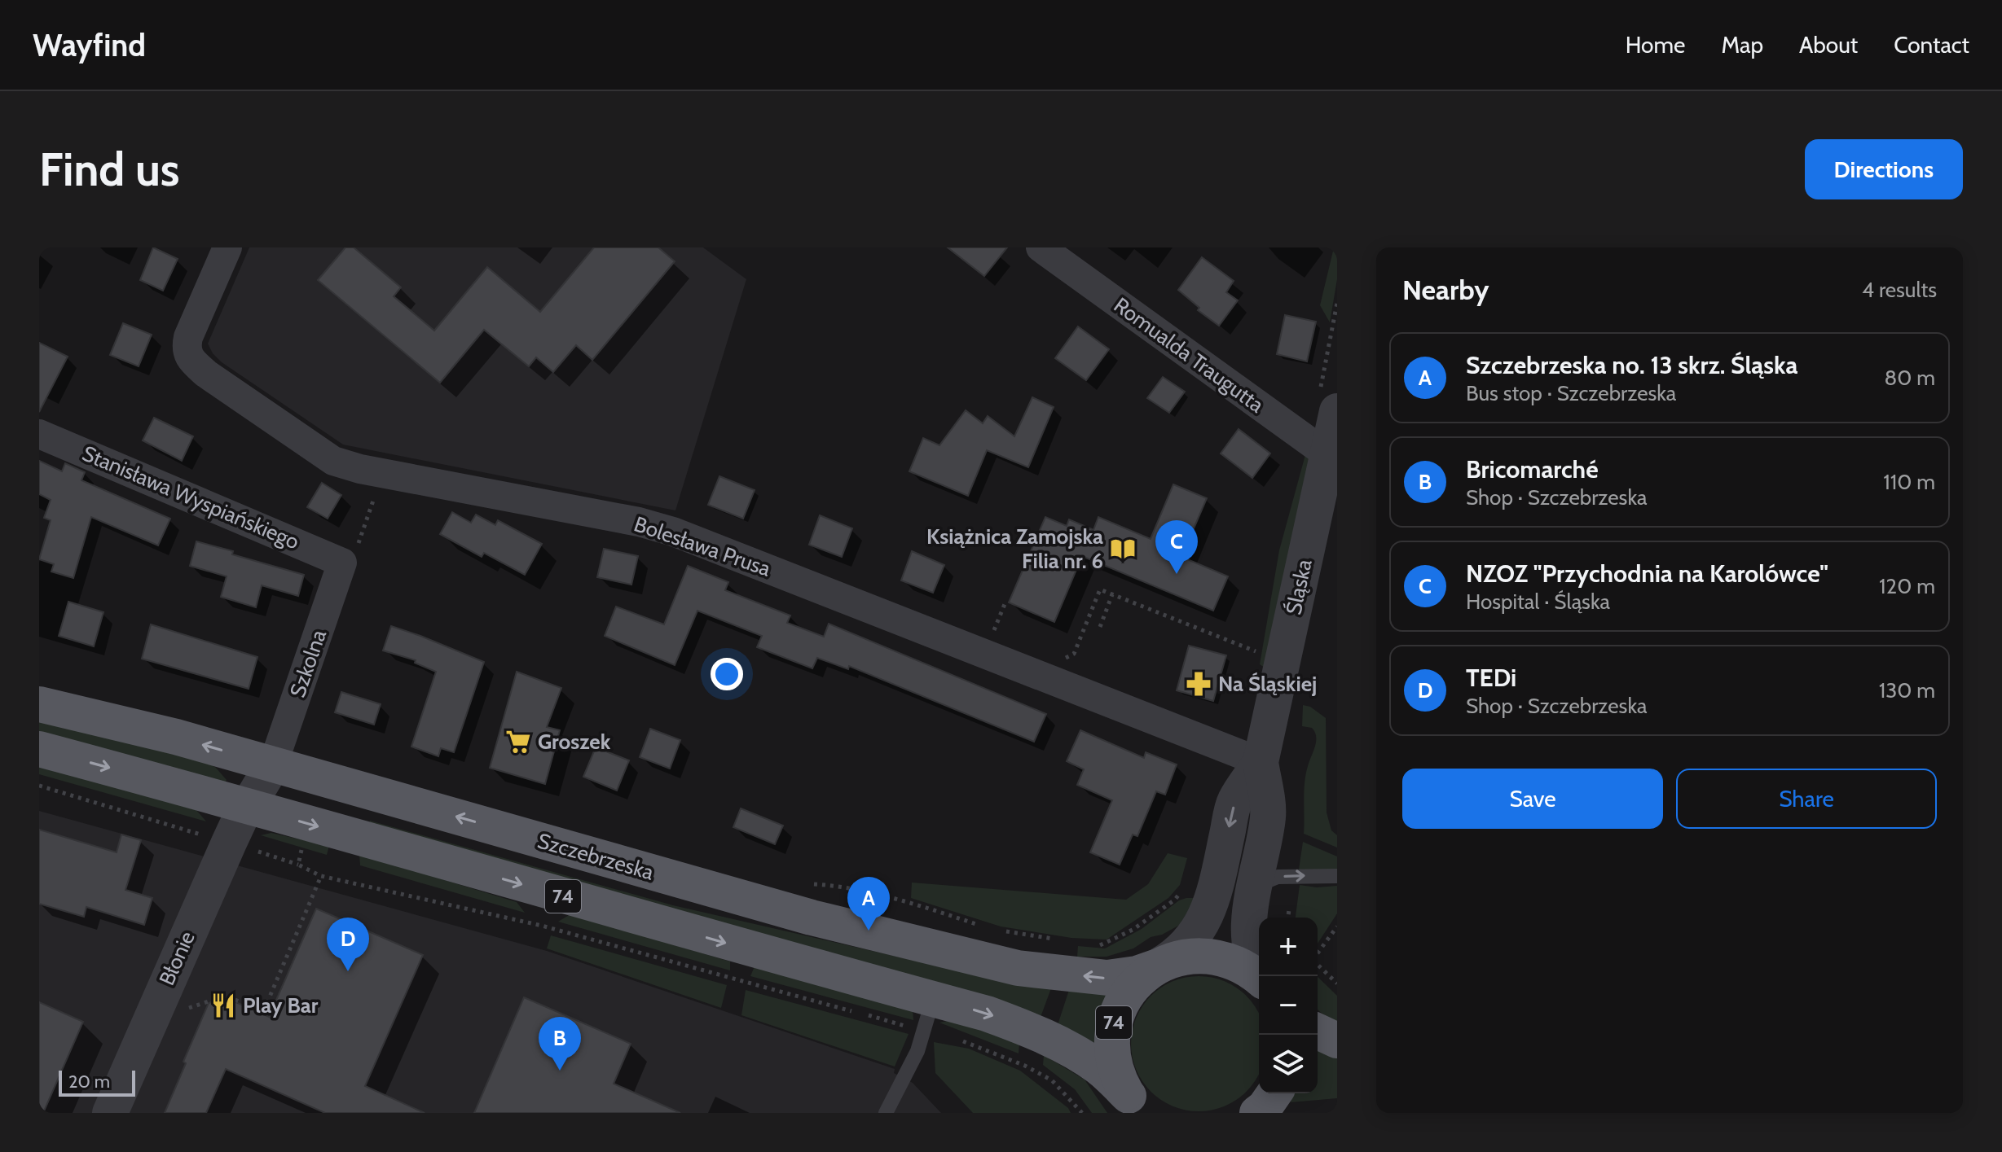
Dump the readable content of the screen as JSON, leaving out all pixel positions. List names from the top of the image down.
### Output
{
  "streets": {
    "main road": ["Szczebrzeska", "74"],
    "street": [
      "Romualda Traugutta",
      "Stanisława Wyspiańskiego",
      "Bolesława Prusa",
      "Śląska",
      "Szkolna",
      "Błonie"
    ]
  },
  "crossings": [
    ["Romualda Traugutta", "Śląska"],
    ["Stanisława Wyspiańskiego", "Szkolna"],
    ["Bolesława Prusa", "Śląska"],
    ["Śląska", "Szczebrzeska"],
    ["Śląska", "74"],
    ["Szkolna", "Szczebrzeska"],
    ["Szkolna", "Błonie"],
    ["Szczebrzeska", "74"],
    ["Szczebrzeska", "Błonie"],
    ["74", "Błonie"]
  ],
  "places": {
    "library": ["Książnica Zamojska Filia nr. 6"],
    "pharmacy": ["Na Śląskiej"],
    "supermarket": ["Groszek"],
    "restaurant": ["Play Bar"]
  },
  "scale_bar": "20 m",
  "page": {
    "header": "Wayfind",
    "nav": [
      "Home",
      "Map",
      "About",
      "Contact"
    ],
    "buttons": [
      "Directions",
      ["Save", "Share"]
    ],
    "title": "Find us",
    "heading": ["Nearby", "4 results"],
    "list": [
      {
        "mark": "A",
        "name": "Szczebrzeska no. 13 skrz. Śląska",
        "note": "Bus stop · Szczebrzeska",
        "value": "80 m"
      },
      {
        "mark": "B",
        "name": "Bricomarché",
        "note": "Shop · Szczebrzeska",
        "value": "110 m"
      },
      {
        "mark": "C",
        "name": "NZOZ \"Przychodnia na Karolówce\"",
        "note": "Hospital · Śląska",
        "value": "120 m"
      },
      {
        "mark": "D",
        "name": "TEDi",
        "note": "Shop · Szczebrzeska",
        "value": "130 m"
      }
    ],
    "pins": [
      "C",
      "A",
      "D",
      "B"
    ],
    "map_buttons": ["+", "−"],
    "scale": "20 m"
  }
}
